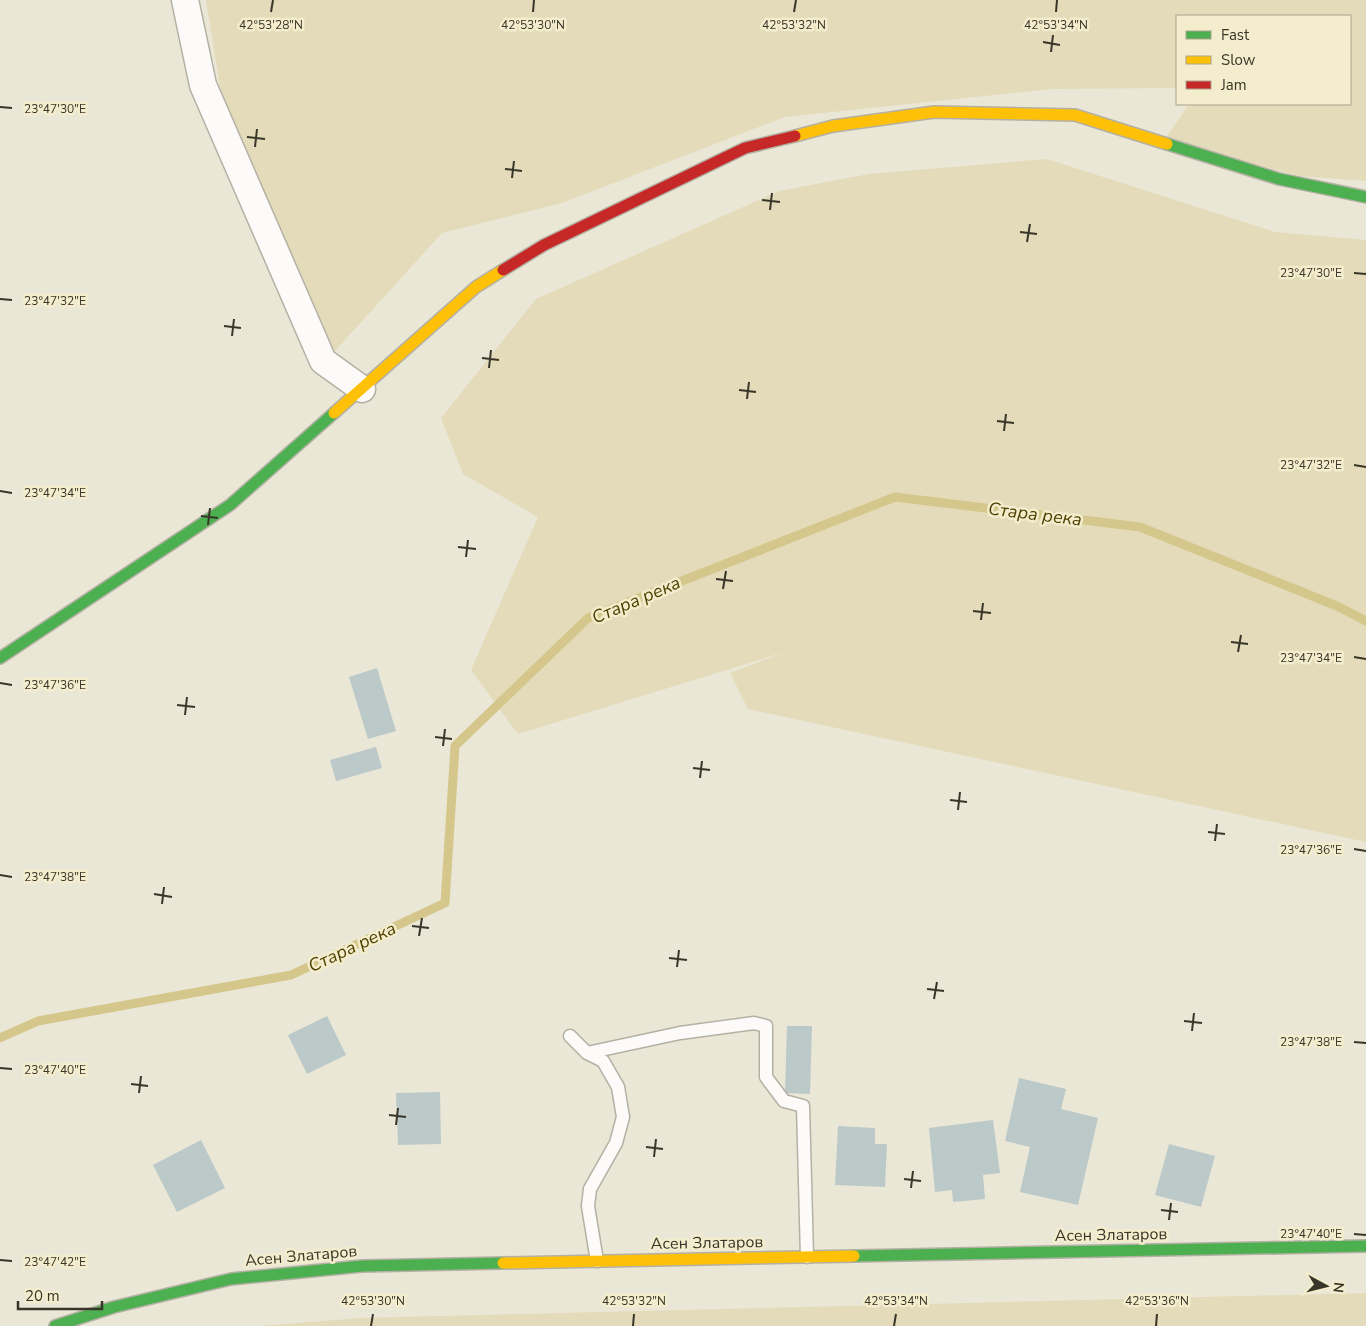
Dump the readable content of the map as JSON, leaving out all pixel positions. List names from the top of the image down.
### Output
{
  "streets": {
    "street": ["Асен Златаров"]
  },
  "water": ["Стара река"],
  "legend": ["Fast", "Slow", "Jam"],
  "scale_bar": "20 m",
  "north": "right",
  "coordinates": [
    "42°53'28\"N",
    "42°53'30\"N",
    "42°53'32\"N",
    "42°53'34\"N",
    "23°47'30\"E",
    "23°47'32\"E",
    "23°47'34\"E",
    "23°47'36\"E",
    "23°47'38\"E",
    "23°47'40\"E",
    "23°47'42\"E",
    "42°53'36\"N"
  ]
}
